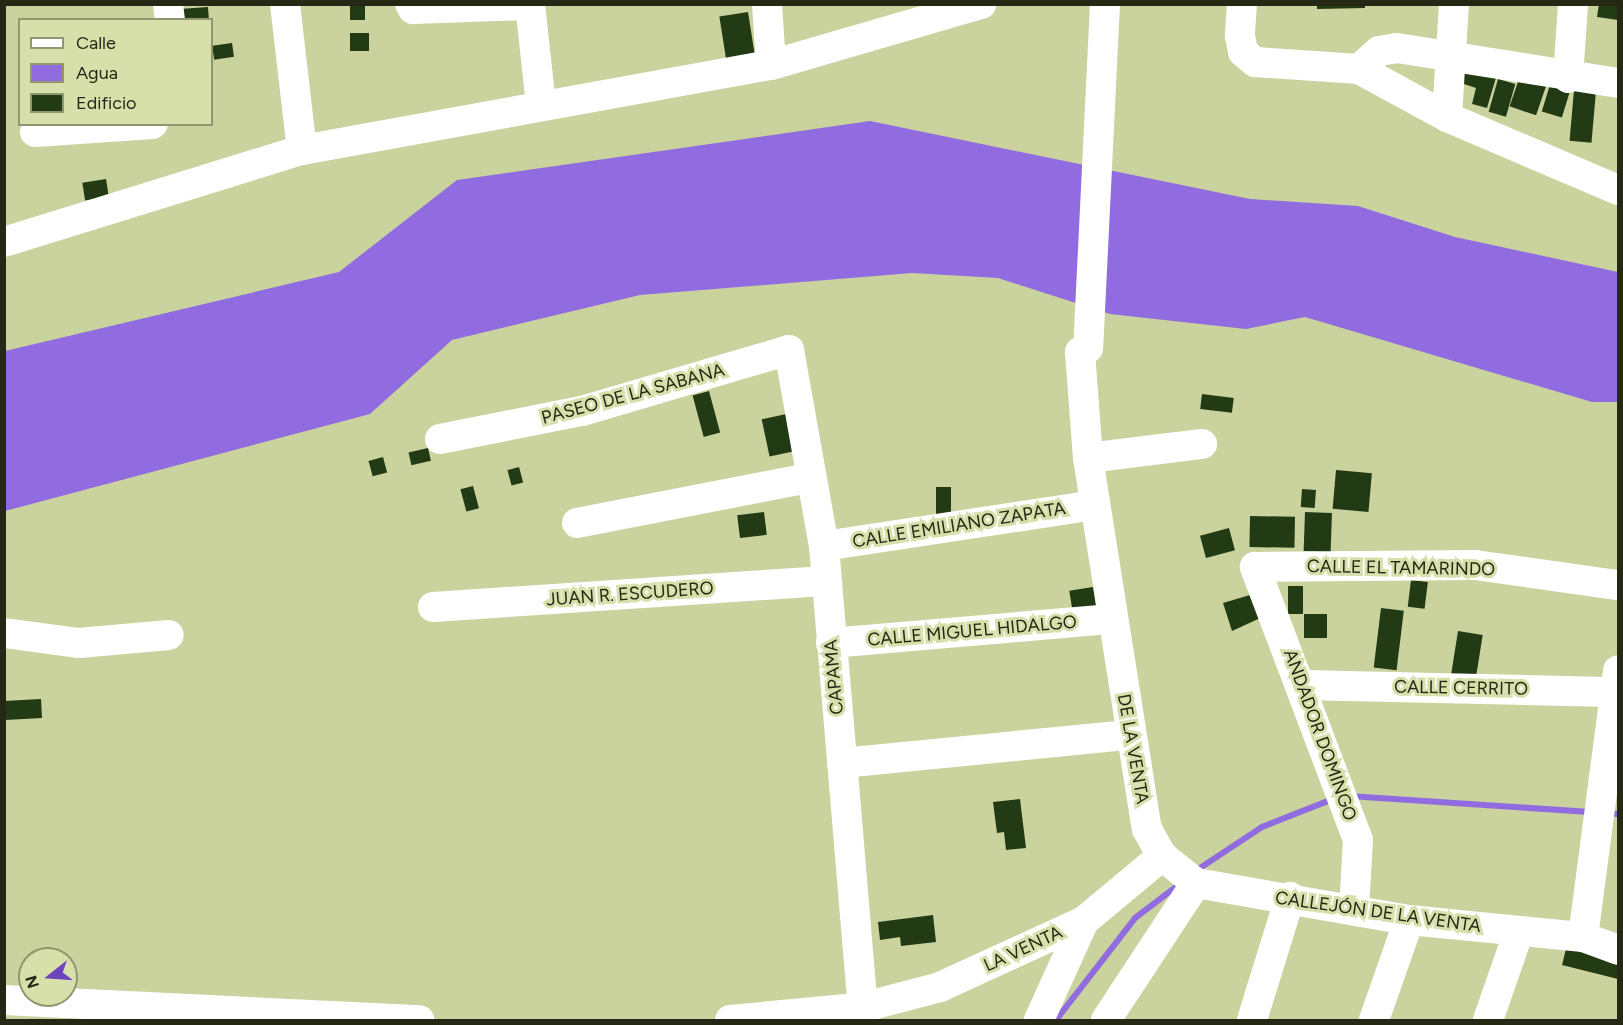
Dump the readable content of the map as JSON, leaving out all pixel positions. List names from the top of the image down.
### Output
{
  "streets": {
    "street": [
      "PASEO DE LA SABANA",
      "CALLE EMILIANO ZAPATA",
      "CALLE EL TAMARINDO",
      "JUAN R. ESCUDERO",
      "CALLE MIGUEL HIDALGO",
      "CAPAMA",
      "CALLE CERRITO",
      "ANDADOR DOMINGO",
      "DE LA VENTA",
      "CALLEJÓN DE LA VENTA",
      "LA VENTA"
    ]
  },
  "crossings": [
    ["PASEO DE LA SABANA", "CAPAMA"],
    ["CALLE EMILIANO ZAPATA", "CAPAMA"],
    ["CALLE EMILIANO ZAPATA", "DE LA VENTA"],
    ["CALLE EL TAMARINDO", "ANDADOR DOMINGO"],
    ["JUAN R. ESCUDERO", "CAPAMA"],
    ["CALLE MIGUEL HIDALGO", "CAPAMA"],
    ["CALLE MIGUEL HIDALGO", "DE LA VENTA"],
    ["CAPAMA", "LA VENTA"],
    ["CALLE CERRITO", "ANDADOR DOMINGO"],
    ["ANDADOR DOMINGO", "CALLEJÓN DE LA VENTA"],
    ["DE LA VENTA", "CALLEJÓN DE LA VENTA"],
    ["DE LA VENTA", "LA VENTA"],
    ["CALLEJÓN DE LA VENTA", "LA VENTA"]
  ],
  "legend": ["Calle", "Agua", "Edificio"],
  "north": "left"
}
